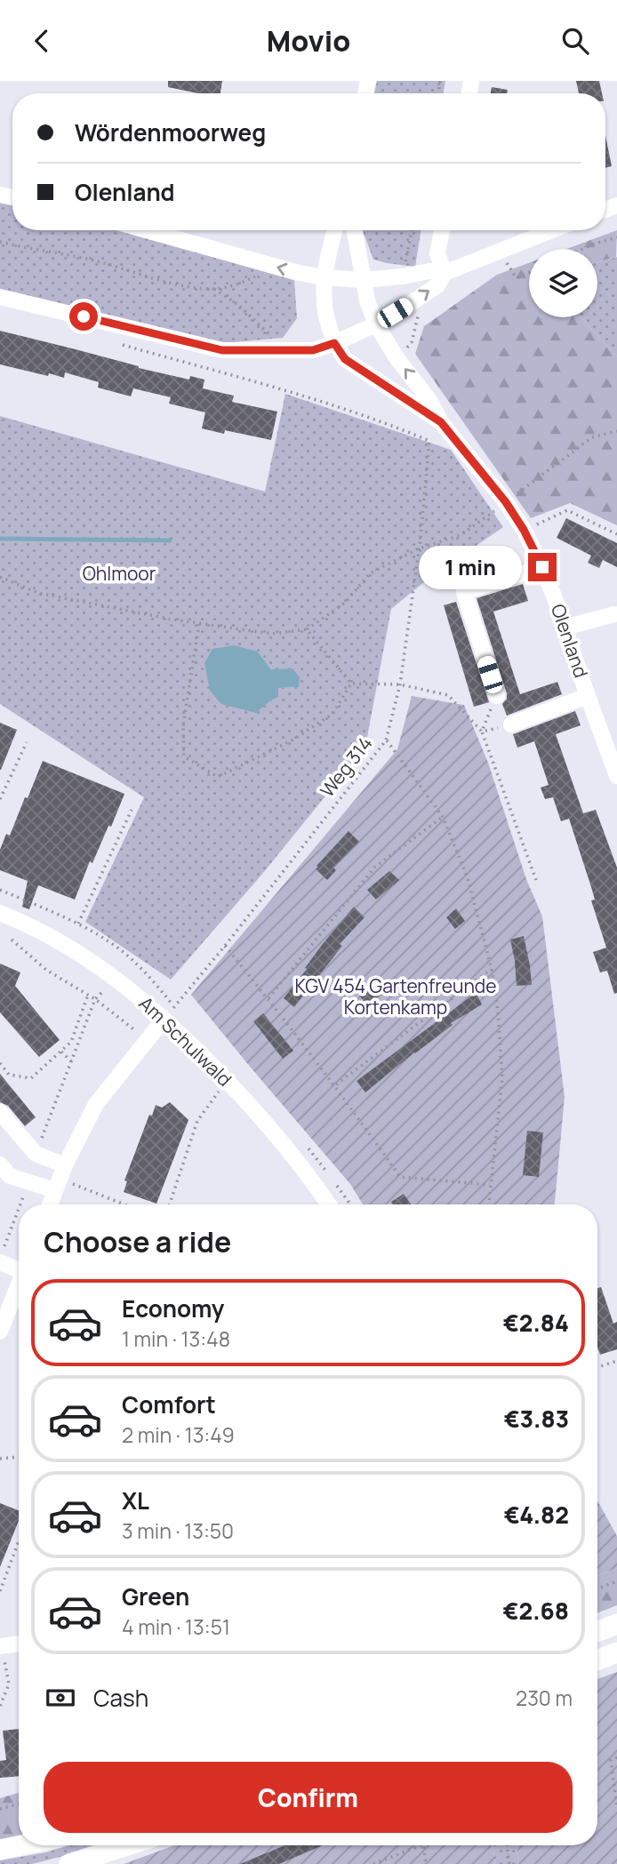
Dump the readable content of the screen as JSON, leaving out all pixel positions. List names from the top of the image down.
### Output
{
  "streets": {
    "street": ["Olenland", "Am Schulwald"],
    "path": ["Weg 314"]
  },
  "crossings": [
    ["Weg 314", "Am Schulwald"]
  ],
  "parks": ["Ohlmoor", "KGV 454 Gartenfreunde Kortenkamp"],
  "page": {
    "header": "Movio",
    "banner": ["Wördenmoorweg", "Olenland"],
    "bubble": "1 min",
    "heading": "Choose a ride",
    "list": [
      {
        "name": "Economy",
        "note": "1 min · 13:48",
        "value": "€2.84"
      },
      {
        "name": "Comfort",
        "note": "2 min · 13:49",
        "value": "€3.83"
      },
      {
        "name": "XL",
        "note": "3 min · 13:50",
        "value": "€4.82"
      },
      {
        "name": "Green",
        "note": "4 min · 13:51",
        "value": "€2.68"
      }
    ],
    "pay": ["Cash", "230 m"],
    "buttons": "Confirm"
  }
}
